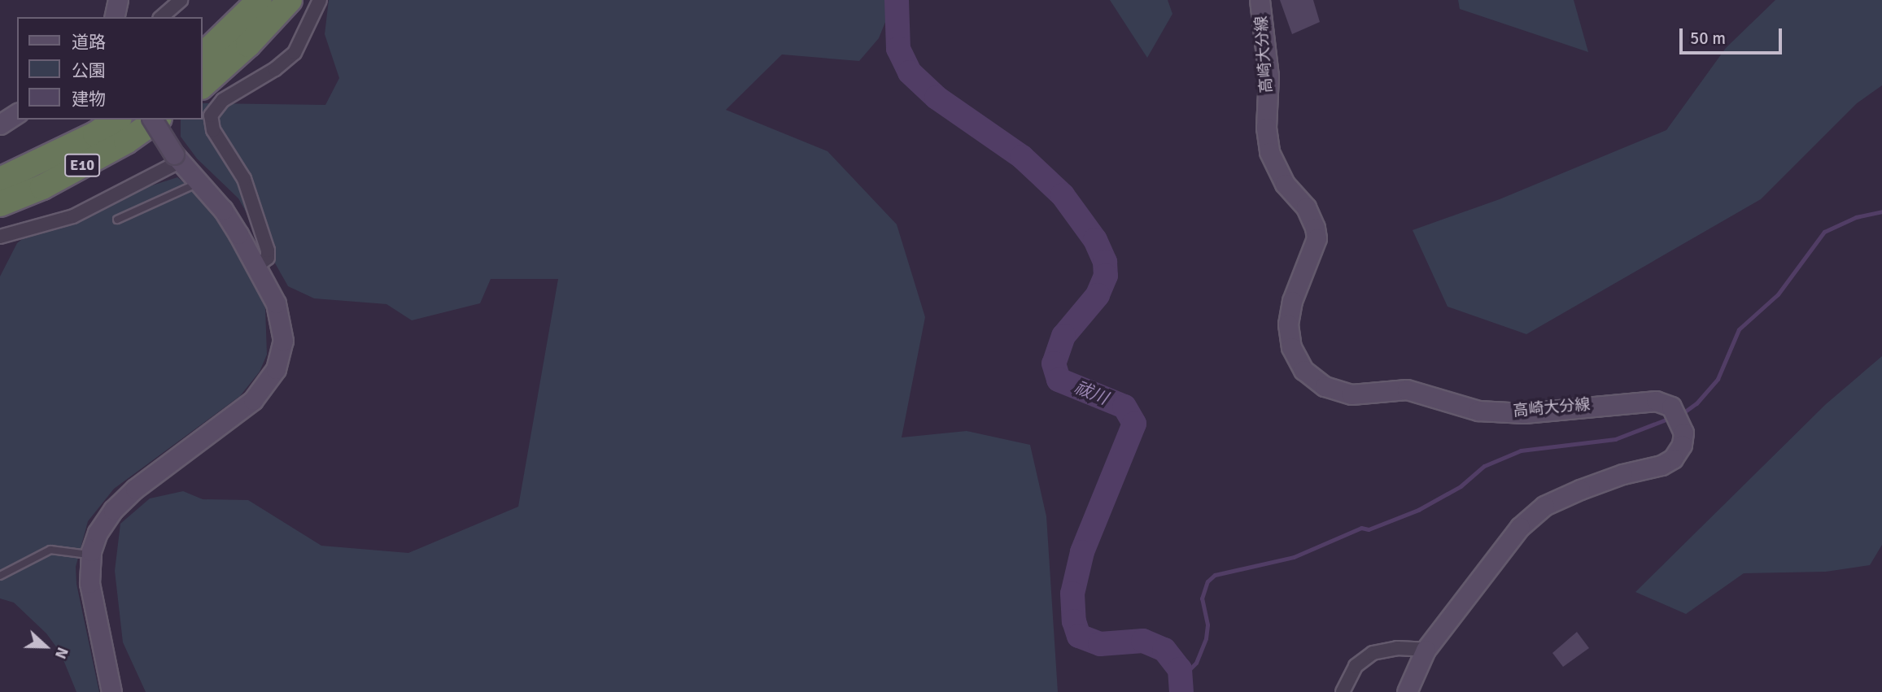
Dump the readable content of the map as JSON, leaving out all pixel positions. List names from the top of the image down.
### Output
{
  "streets": {
    "highway": ["E10"],
    "main road": ["高崎大分線"]
  },
  "water": ["祓川"],
  "legend": ["道路", "公園", "建物"],
  "scale_bar": "50 m",
  "north": "right"
}
